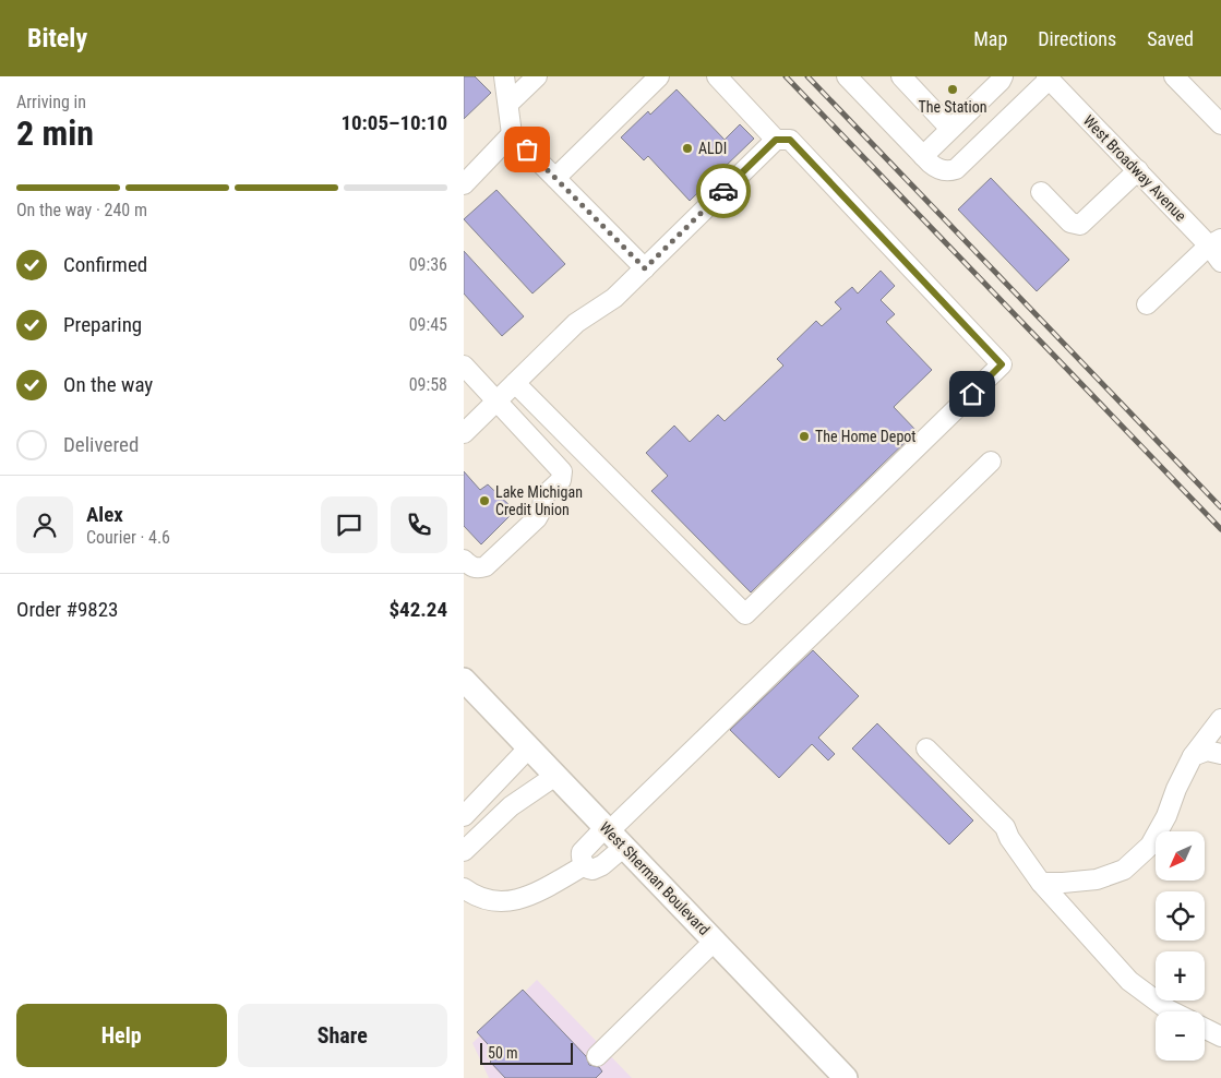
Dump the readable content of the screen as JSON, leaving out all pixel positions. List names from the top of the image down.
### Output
{
  "streets": {
    "main road": ["West Sherman Boulevard"],
    "street": ["West Broadway Avenue"]
  },
  "places": [
    "The Station",
    "ALDI",
    "The Home Depot",
    "Lake Michigan Credit Union"
  ],
  "scale_bar": "50 m",
  "north": "bottom left",
  "page": {
    "header": "Bitely",
    "nav": ["Map", "Directions", "Saved"],
    "heading": ["2 min", "Arriving in", "10:05–10:10"],
    "panel": [
      "Alex",
      "Courier · 4.6",
      "Order #9823",
      "$42.24"
    ],
    "bar": "On the way · 240 m",
    "list": [
      ["Confirmed", "09:36"],
      ["Preparing", "09:45"],
      ["On the way", "09:58"],
      "Delivered"
    ],
    "map_buttons": ["+", "−"],
    "buttons": ["Help", "Share"],
    "scale": "50 m"
  }
}
